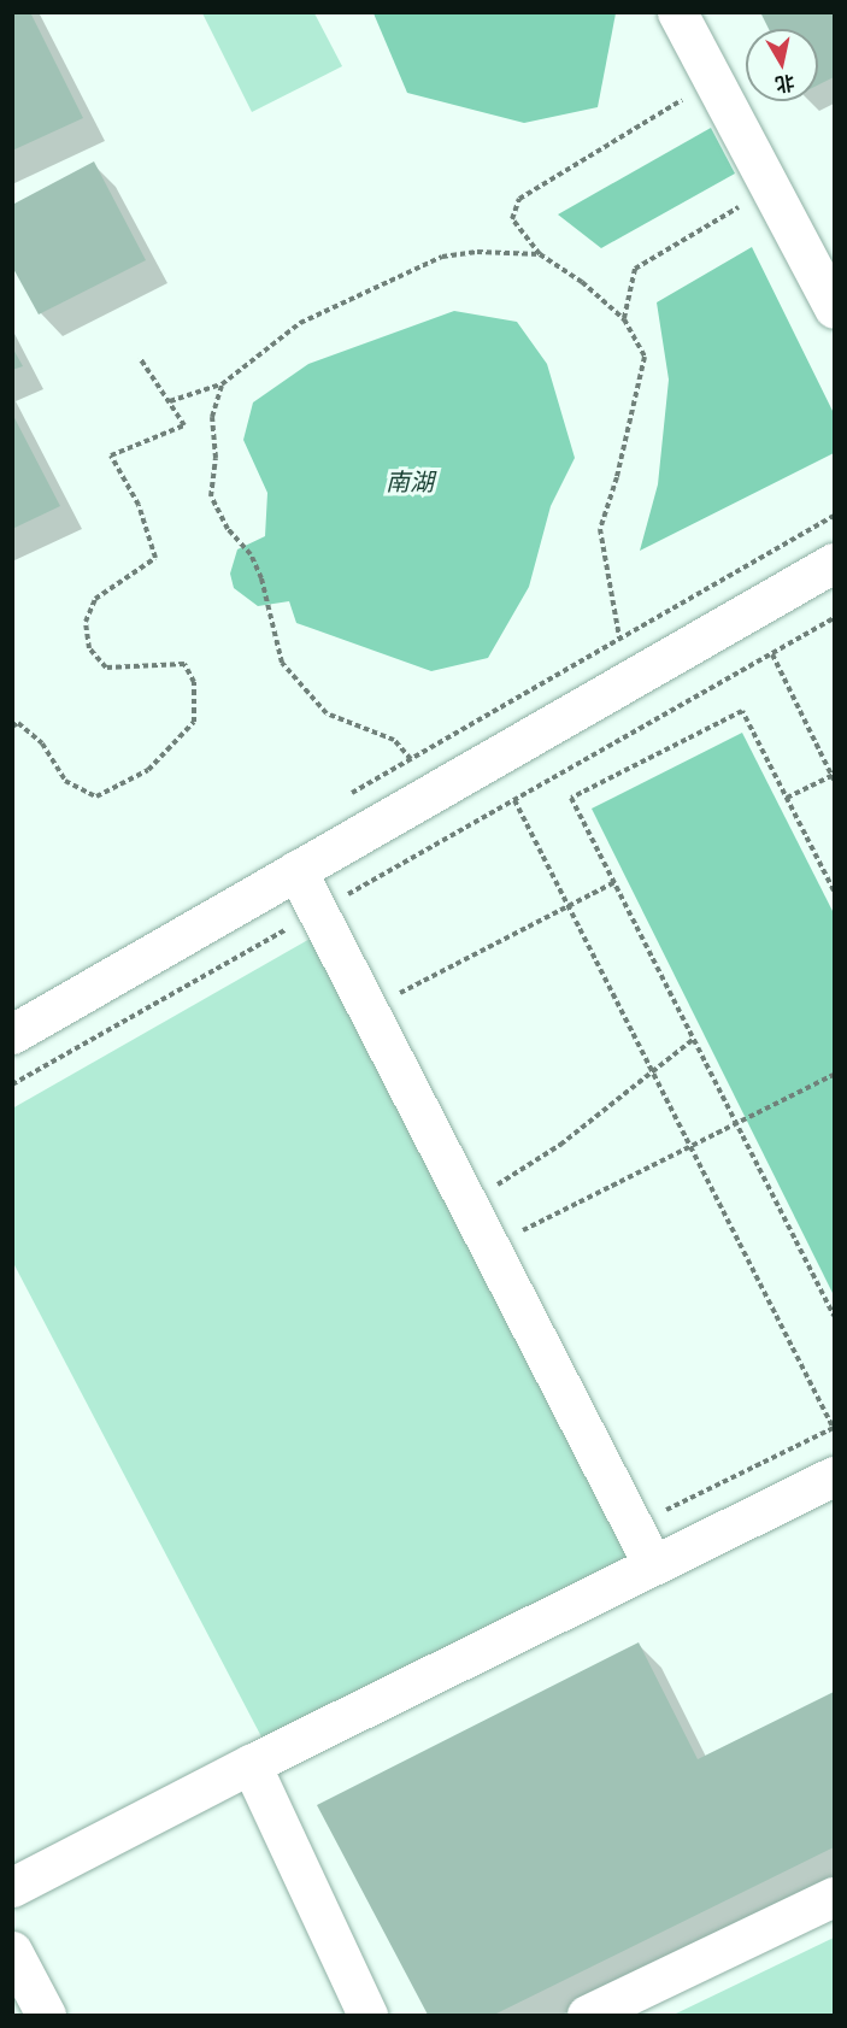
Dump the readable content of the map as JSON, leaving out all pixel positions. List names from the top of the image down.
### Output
{
  "water": ["南湖"],
  "north": "bottom"
}
